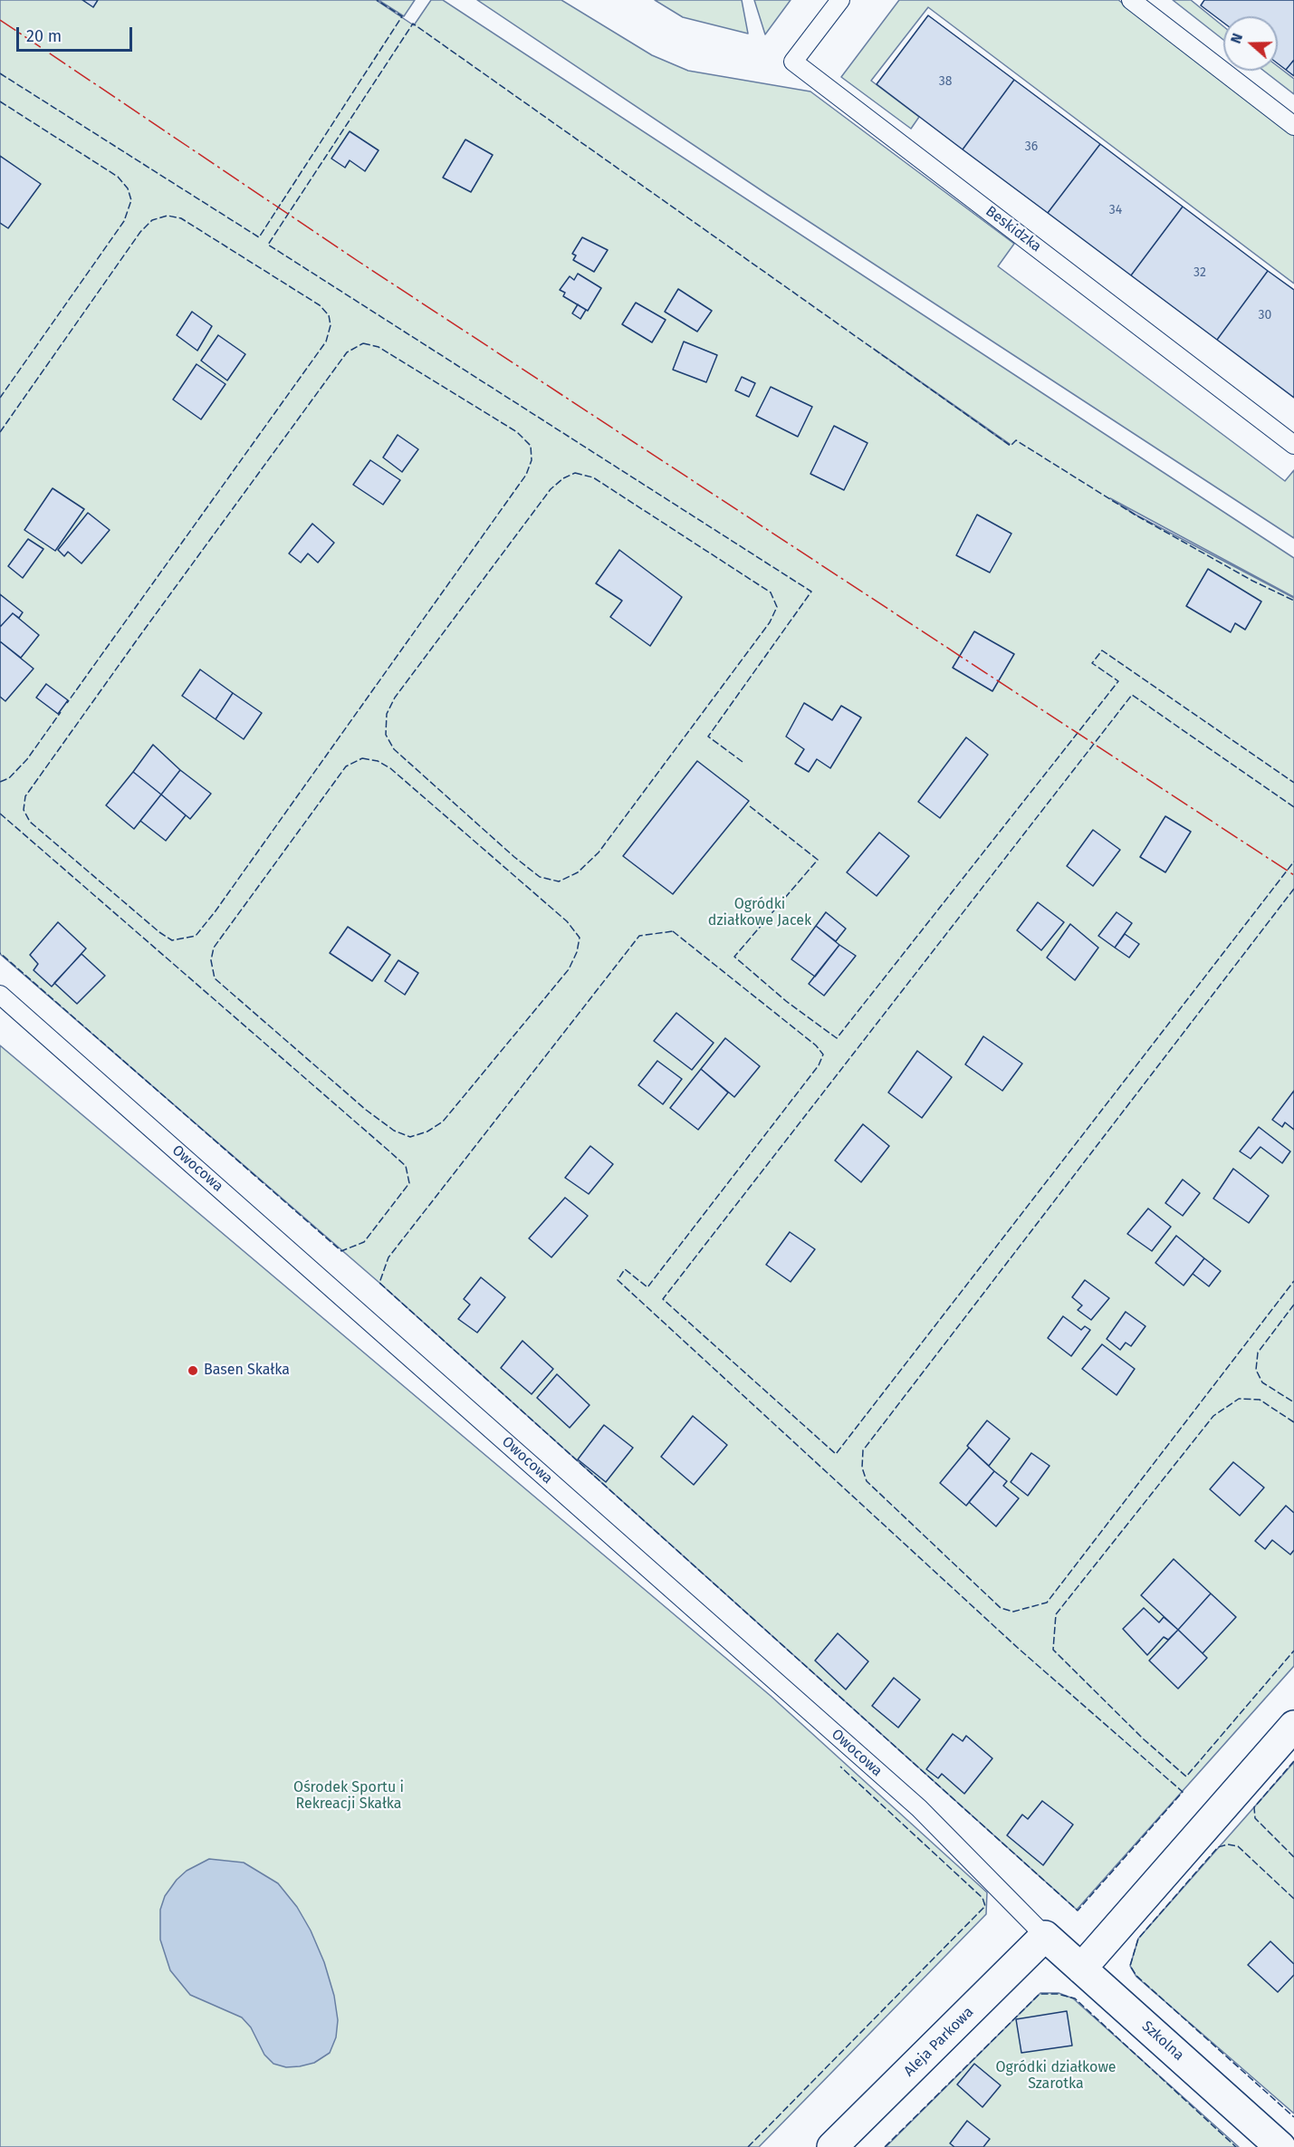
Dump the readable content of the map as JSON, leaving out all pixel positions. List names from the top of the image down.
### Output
{
  "streets": {
    "street": ["Szkolna", "Aleja Parkowa"],
    "lane": ["Beskidzka", "Owocowa"]
  },
  "crossings": [
    ["Owocowa", "Szkolna"],
    ["Owocowa", "Aleja Parkowa"],
    ["Szkolna", "Aleja Parkowa"]
  ],
  "parks": ["Ogródki działkowe Jacek", "Ośrodek Sportu i Rekreacji Skałka", "Ogródki działkowe Szarotka"],
  "places": ["Basen Skałka"],
  "house_numbers": [
    "38",
    "36",
    "34",
    "32",
    "30"
  ],
  "scale_bar": "20 m",
  "north": "left"
}
